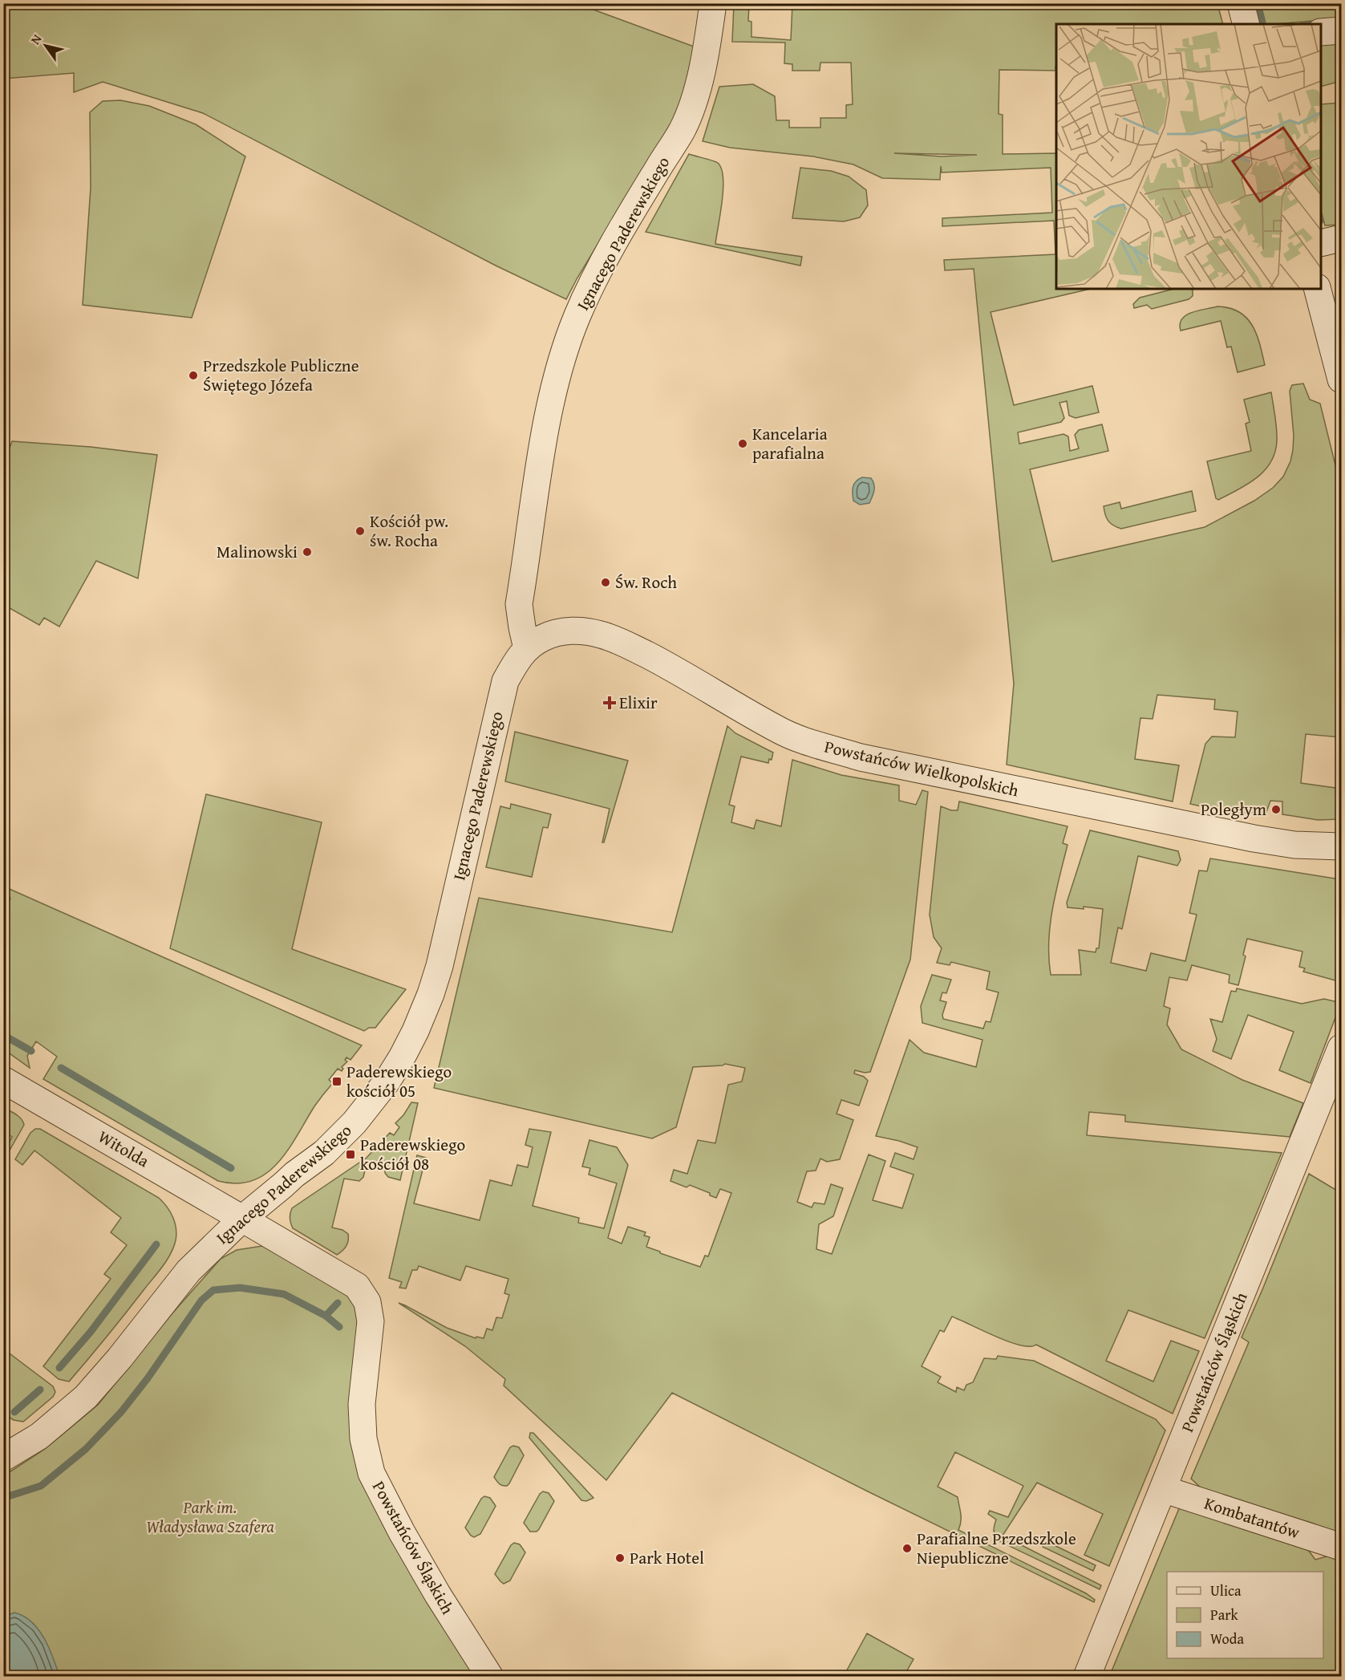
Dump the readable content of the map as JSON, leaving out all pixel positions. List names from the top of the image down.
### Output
{
  "streets": {
    "street": [
      "Ignacego Paderewskiego",
      "Powstańców Wielkopolskich",
      "Witolda",
      "Powstańców Śląskich",
      "Kombatantów"
    ]
  },
  "crossings": [
    ["Ignacego Paderewskiego", "Powstańców Wielkopolskich"],
    ["Ignacego Paderewskiego", "Witolda"],
    ["Ignacego Paderewskiego", "Powstańców Śląskich"],
    ["Witolda", "Powstańców Śląskich"],
    ["Powstańców Śląskich", "Kombatantów"]
  ],
  "parks": ["Park im. Władysława Szafera"],
  "places": {
    "other": [
      "Przedszkole Publiczne Świętego Józefa",
      "Kancelaria parafialna",
      "Kościół pw. św. Rocha",
      "Malinowski",
      "Św. Roch",
      "Poległym",
      "Parafialne Przedszkole Niepubliczne",
      "Park Hotel"
    ],
    "health": ["Elixir"],
    "transit": ["Paderewskiego kościół 05", "Paderewskiego kościół 08"]
  },
  "legend": ["Ulica", "Park", "Woda"],
  "north": "top left"
}
